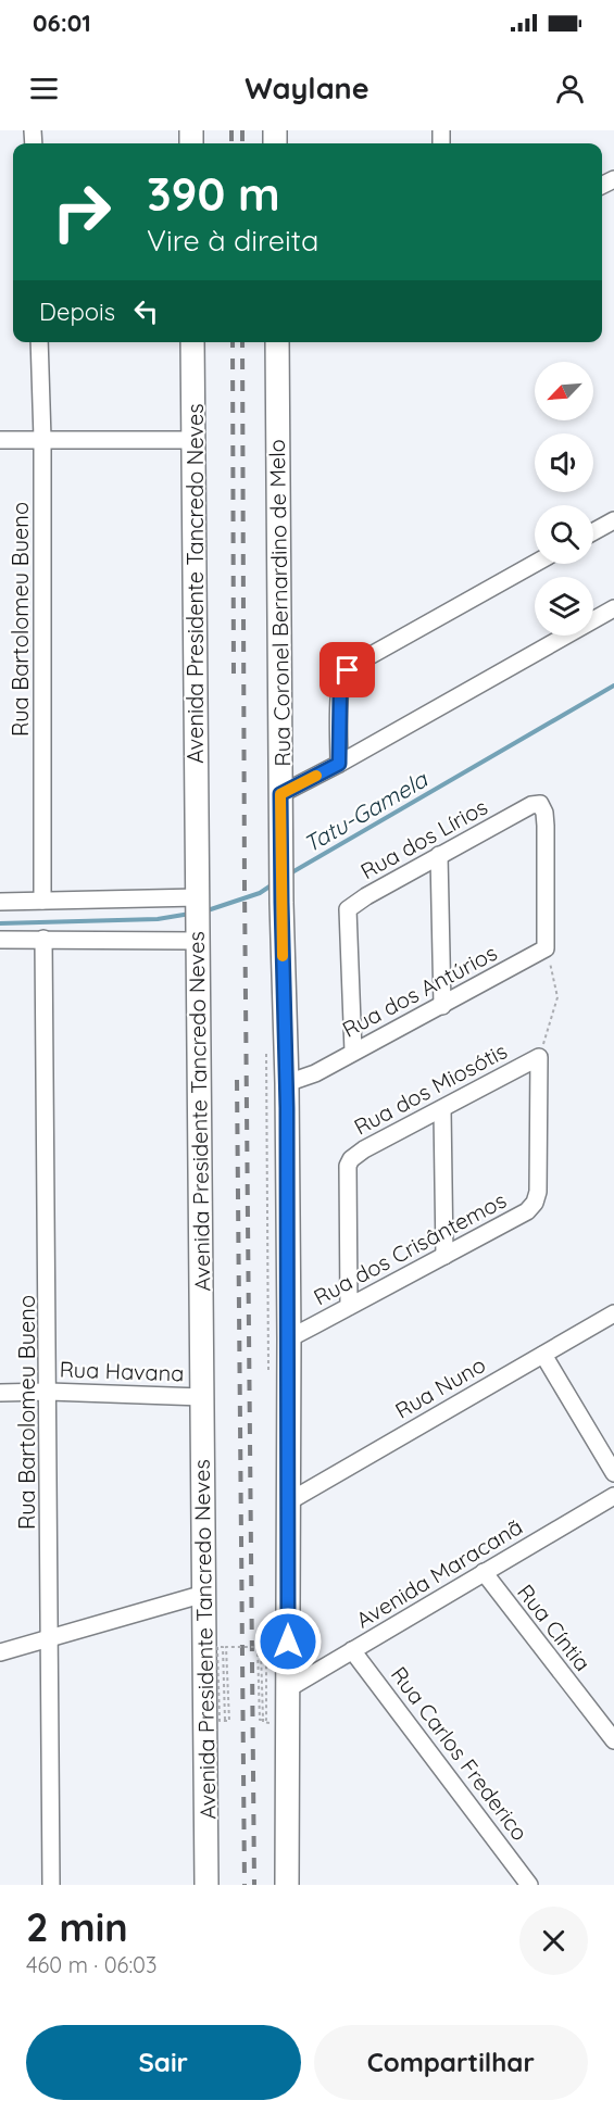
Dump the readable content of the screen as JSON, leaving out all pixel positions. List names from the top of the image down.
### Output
{
  "streets": {
    "main road": ["Avenida Presidente Tancredo Neves", "Rua Coronel Bernardino de Melo"],
    "street": [
      "Rua Bartolomeu Bueno",
      "Rua dos Lírios",
      "Rua dos Antúrios",
      "Rua dos Miosótis",
      "Rua dos Crisântemos",
      "Rua Havana",
      "Rua Nuno",
      "Avenida Maracanã",
      "Rua Cíntia",
      "Rua Carlos Frederico"
    ]
  },
  "crossings": [
    ["Avenida Presidente Tancredo Neves", "Rua Havana"],
    ["Rua Coronel Bernardino de Melo", "Rua dos Antúrios"],
    ["Rua Coronel Bernardino de Melo", "Rua dos Crisântemos"],
    ["Rua Coronel Bernardino de Melo", "Rua Nuno"],
    ["Rua Coronel Bernardino de Melo", "Avenida Maracanã"],
    ["Rua Bartolomeu Bueno", "Rua Havana"],
    ["Rua dos Lírios", "Rua dos Antúrios"],
    ["Rua dos Miosótis", "Rua dos Crisântemos"],
    ["Avenida Maracanã", "Rua Cíntia"],
    ["Avenida Maracanã", "Rua Carlos Frederico"]
  ],
  "water": ["Tatu-Gamela"],
  "north": "bottom left",
  "page": {
    "status": "06:01",
    "header": "Waylane",
    "turn": ["390 m", "Vire à direita"],
    "then": "Depois",
    "heading": ["2 min", "460 m · 06:03"],
    "buttons": ["Sair", "Compartilhar"]
  }
}
